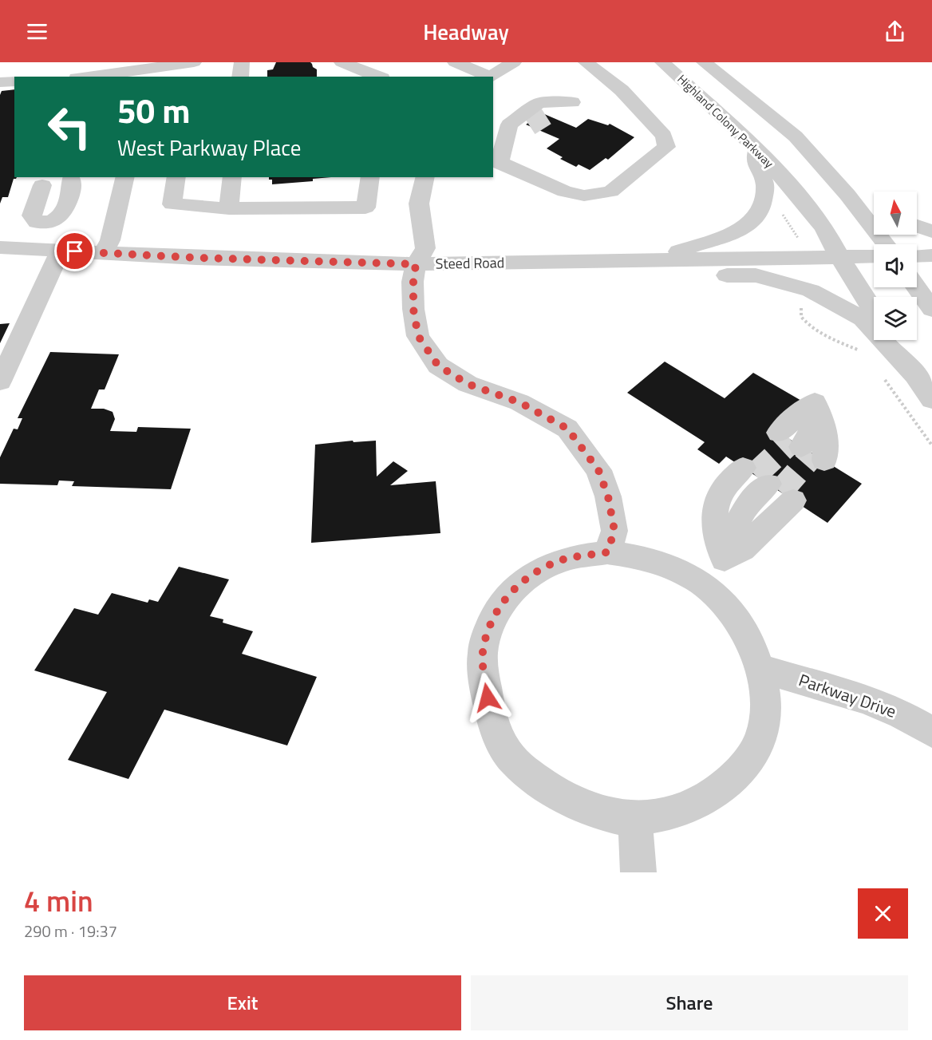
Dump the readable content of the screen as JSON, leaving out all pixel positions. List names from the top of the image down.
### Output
{
  "streets": {
    "street": ["Highland Colony Parkway", "Steed Road", "Parkway Drive"]
  },
  "crossings": [
    ["Highland Colony Parkway", "Steed Road"]
  ],
  "north": "top",
  "page": {
    "header": "Headway",
    "turn": ["50 m", "West Parkway Place"],
    "heading": ["4 min", "290 m · 19:37"],
    "buttons": ["Exit", "Share"]
  }
}
